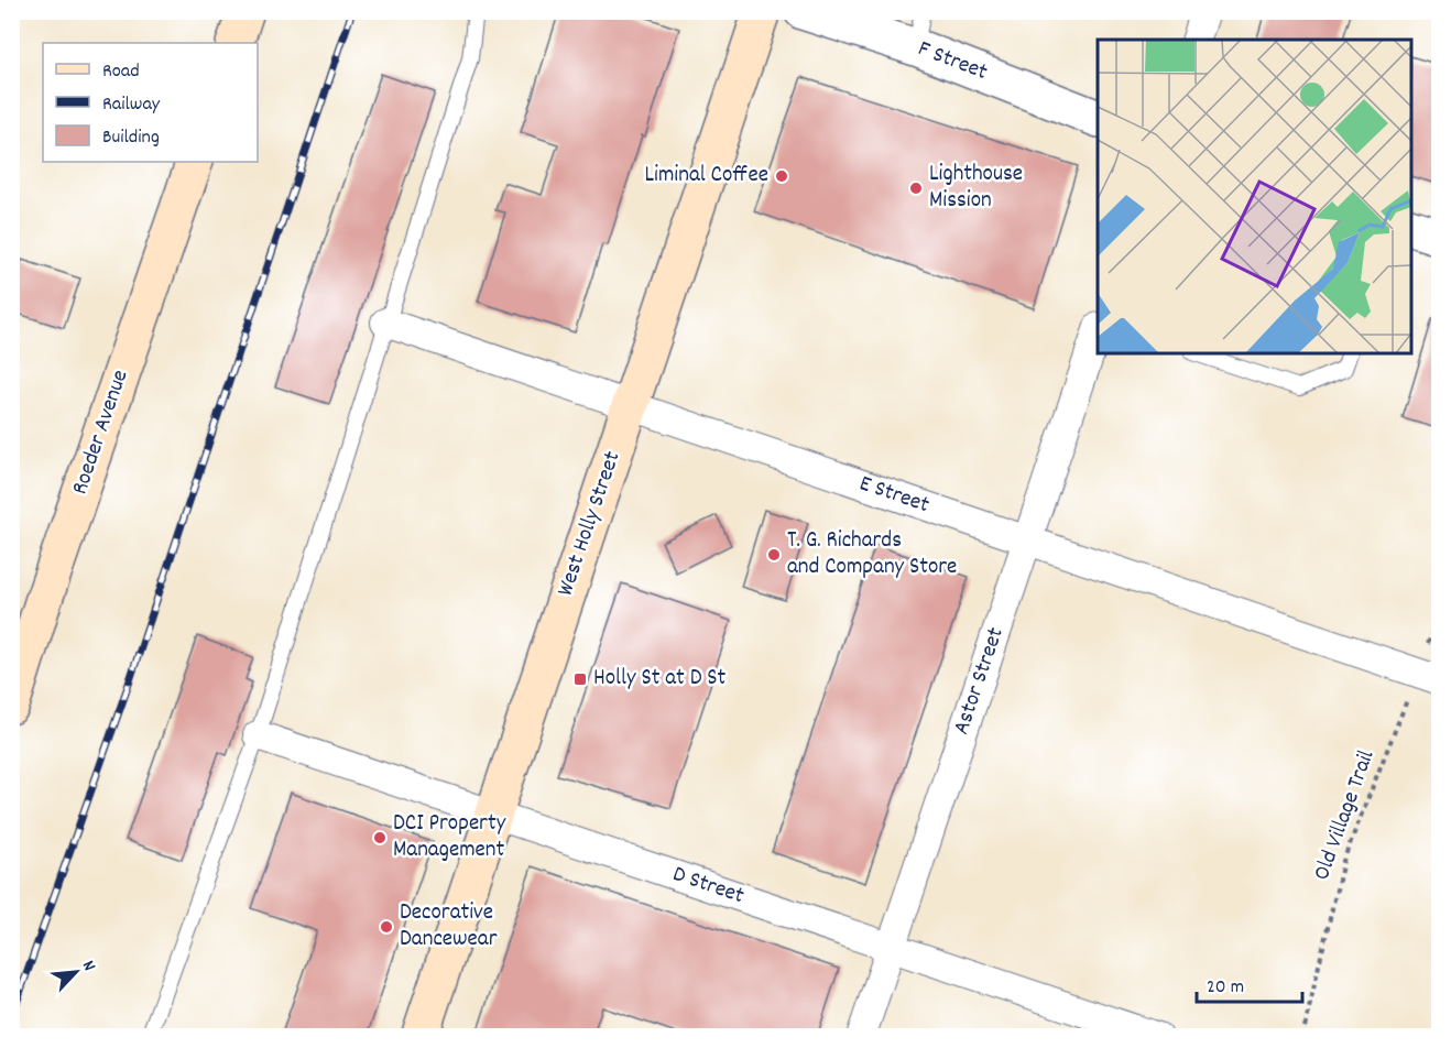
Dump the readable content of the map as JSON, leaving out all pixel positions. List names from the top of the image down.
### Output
{
  "streets": {
    "main road": ["Roeder Avenue", "West Holly Street"],
    "street": [
      "F Street",
      "E Street",
      "Astor Street",
      "D Street"
    ],
    "path": ["Old Village Trail"]
  },
  "crossings": [
    ["E Street", "West Holly Street"],
    ["E Street", "Astor Street"],
    ["E Street", "Old Village Trail"],
    ["West Holly Street", "D Street"],
    ["Astor Street", "D Street"]
  ],
  "places": {
    "other": [
      "Liminal Coffee",
      "Lighthouse Mission",
      "T. G. Richards and Company Store",
      "DCI Property Management",
      "Decorative Dancewear"
    ],
    "transit": ["Holly St at D St"]
  },
  "legend": ["Road", "Railway", "Building"],
  "scale_bar": "20 m",
  "north": "top right"
}
